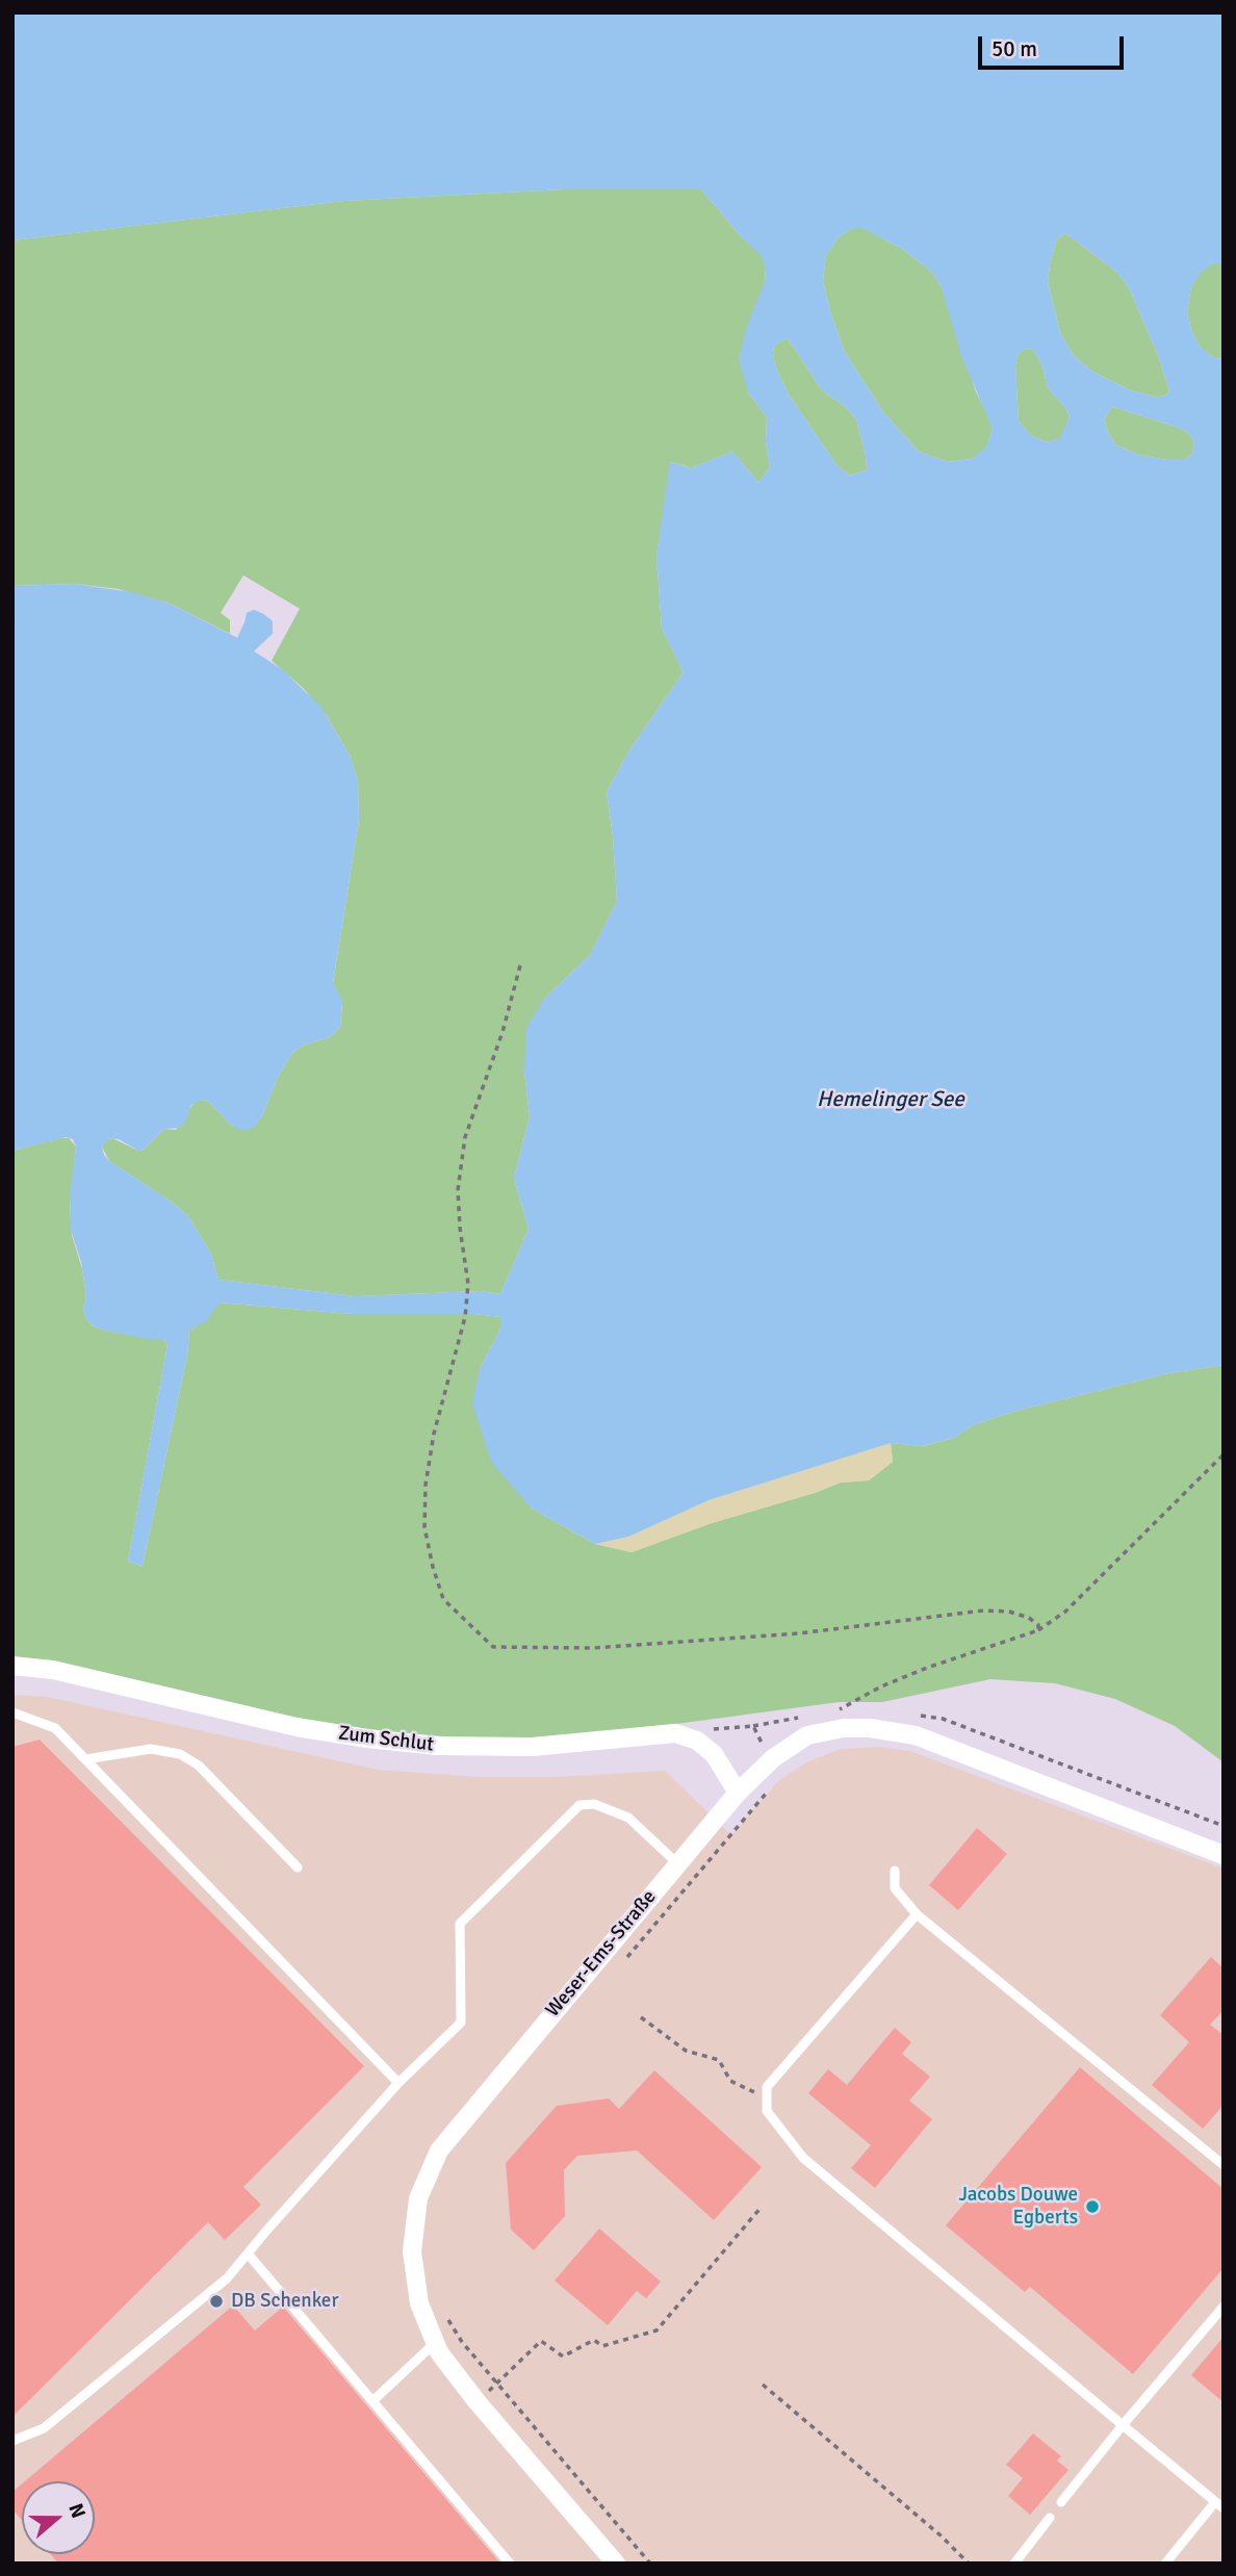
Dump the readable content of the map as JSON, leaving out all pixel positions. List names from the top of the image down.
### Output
{
  "streets": {
    "street": ["Zum Schlut", "Weser-Ems-Straße"]
  },
  "water": ["Hemelinger See"],
  "places": ["Jacobs Douwe Egberts", "DB Schenker"],
  "scale_bar": "50 m",
  "north": "right"
}
